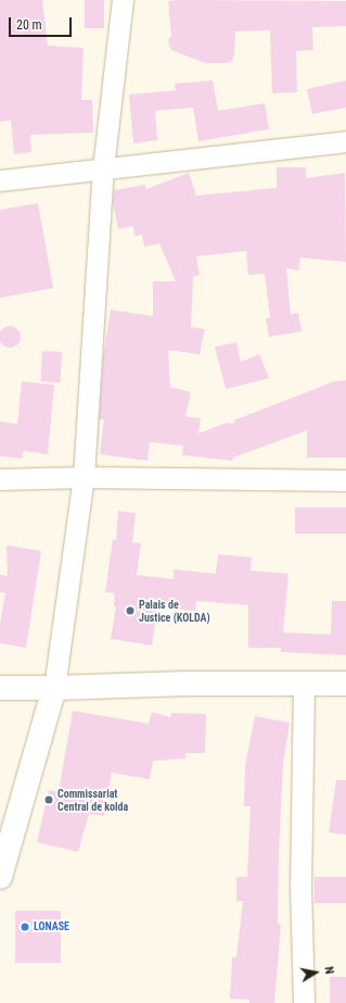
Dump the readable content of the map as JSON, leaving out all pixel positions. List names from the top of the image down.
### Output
{
  "places": ["Palais de Justice (KOLDA)", "Commissariat Central de kolda", "LONASE"],
  "scale_bar": "20 m",
  "north": "right"
}
